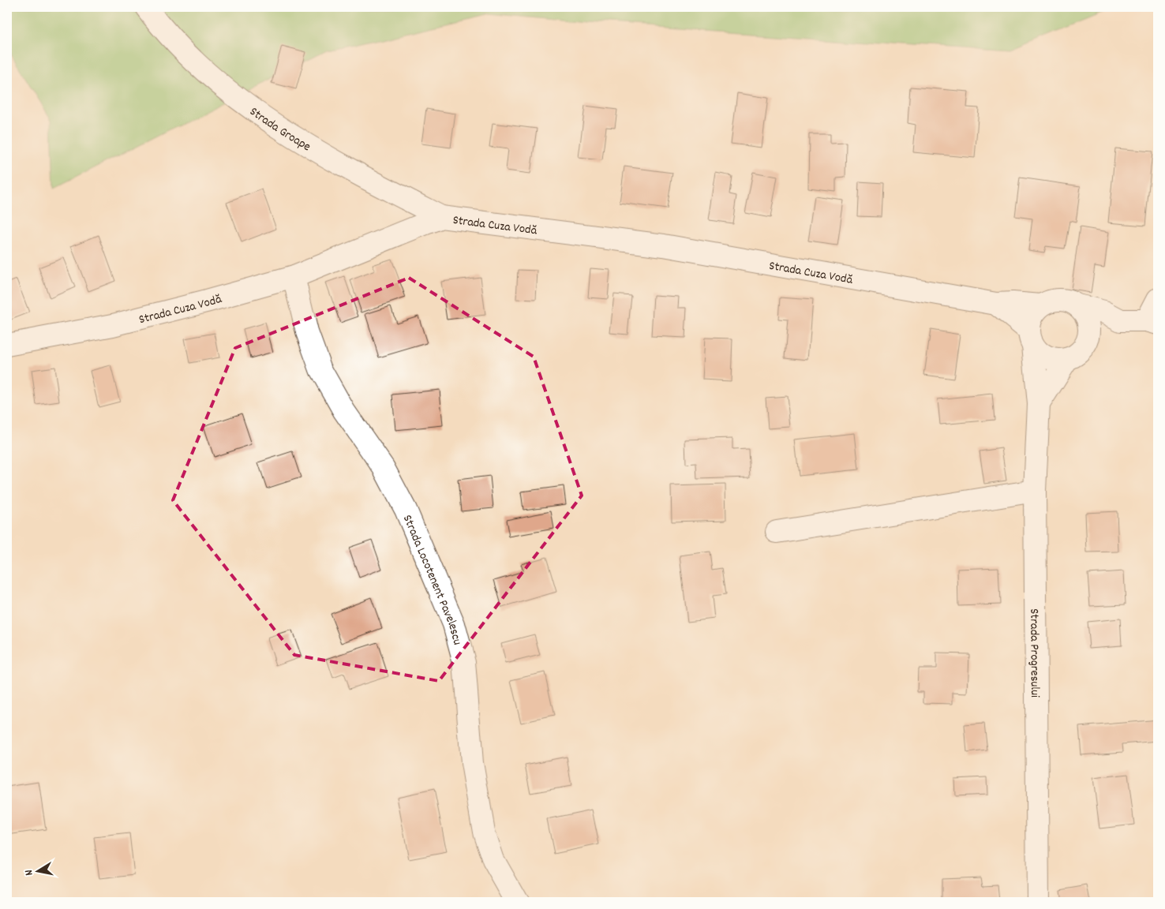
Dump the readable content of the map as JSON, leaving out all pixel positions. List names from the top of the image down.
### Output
{
  "streets": {
    "street": [
      "Strada Groape",
      "Strada Cuza Vodă",
      "Strada Locotenent Pavelescu",
      "Strada Progresului"
    ]
  },
  "crossings": [
    ["Strada Groape", "Strada Cuza Vodă"],
    ["Strada Cuza Vodă", "Strada Locotenent Pavelescu"],
    ["Strada Cuza Vodă", "Strada Progresului"]
  ],
  "north": "left"
}
